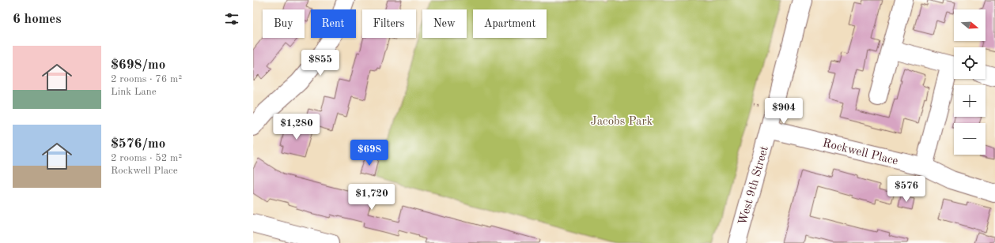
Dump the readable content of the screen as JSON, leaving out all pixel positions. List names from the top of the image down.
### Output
{
  "streets": {
    "street": ["Rockwell Place", "West 9th Street"]
  },
  "crossings": [
    ["Rockwell Place", "West 9th Street"]
  ],
  "parks": ["Jacobs Park"],
  "north": "right",
  "page": {
    "heading": "6 homes",
    "map_buttons": ["+", "−"],
    "chip": [
      "Buy",
      "Rent",
      "Filters",
      "New",
      "Apartment"
    ],
    "list": [
      {
        "name": "$698/mo",
        "note": "2 rooms · 76 m² · Link Lane"
      },
      {
        "name": "$576/mo",
        "note": "2 rooms · 52 m² · Rockwell Place"
      }
    ],
    "price": [
      "$855",
      "$904",
      "$1,280",
      "$698",
      "$576",
      "$1,720"
    ]
  }
}
